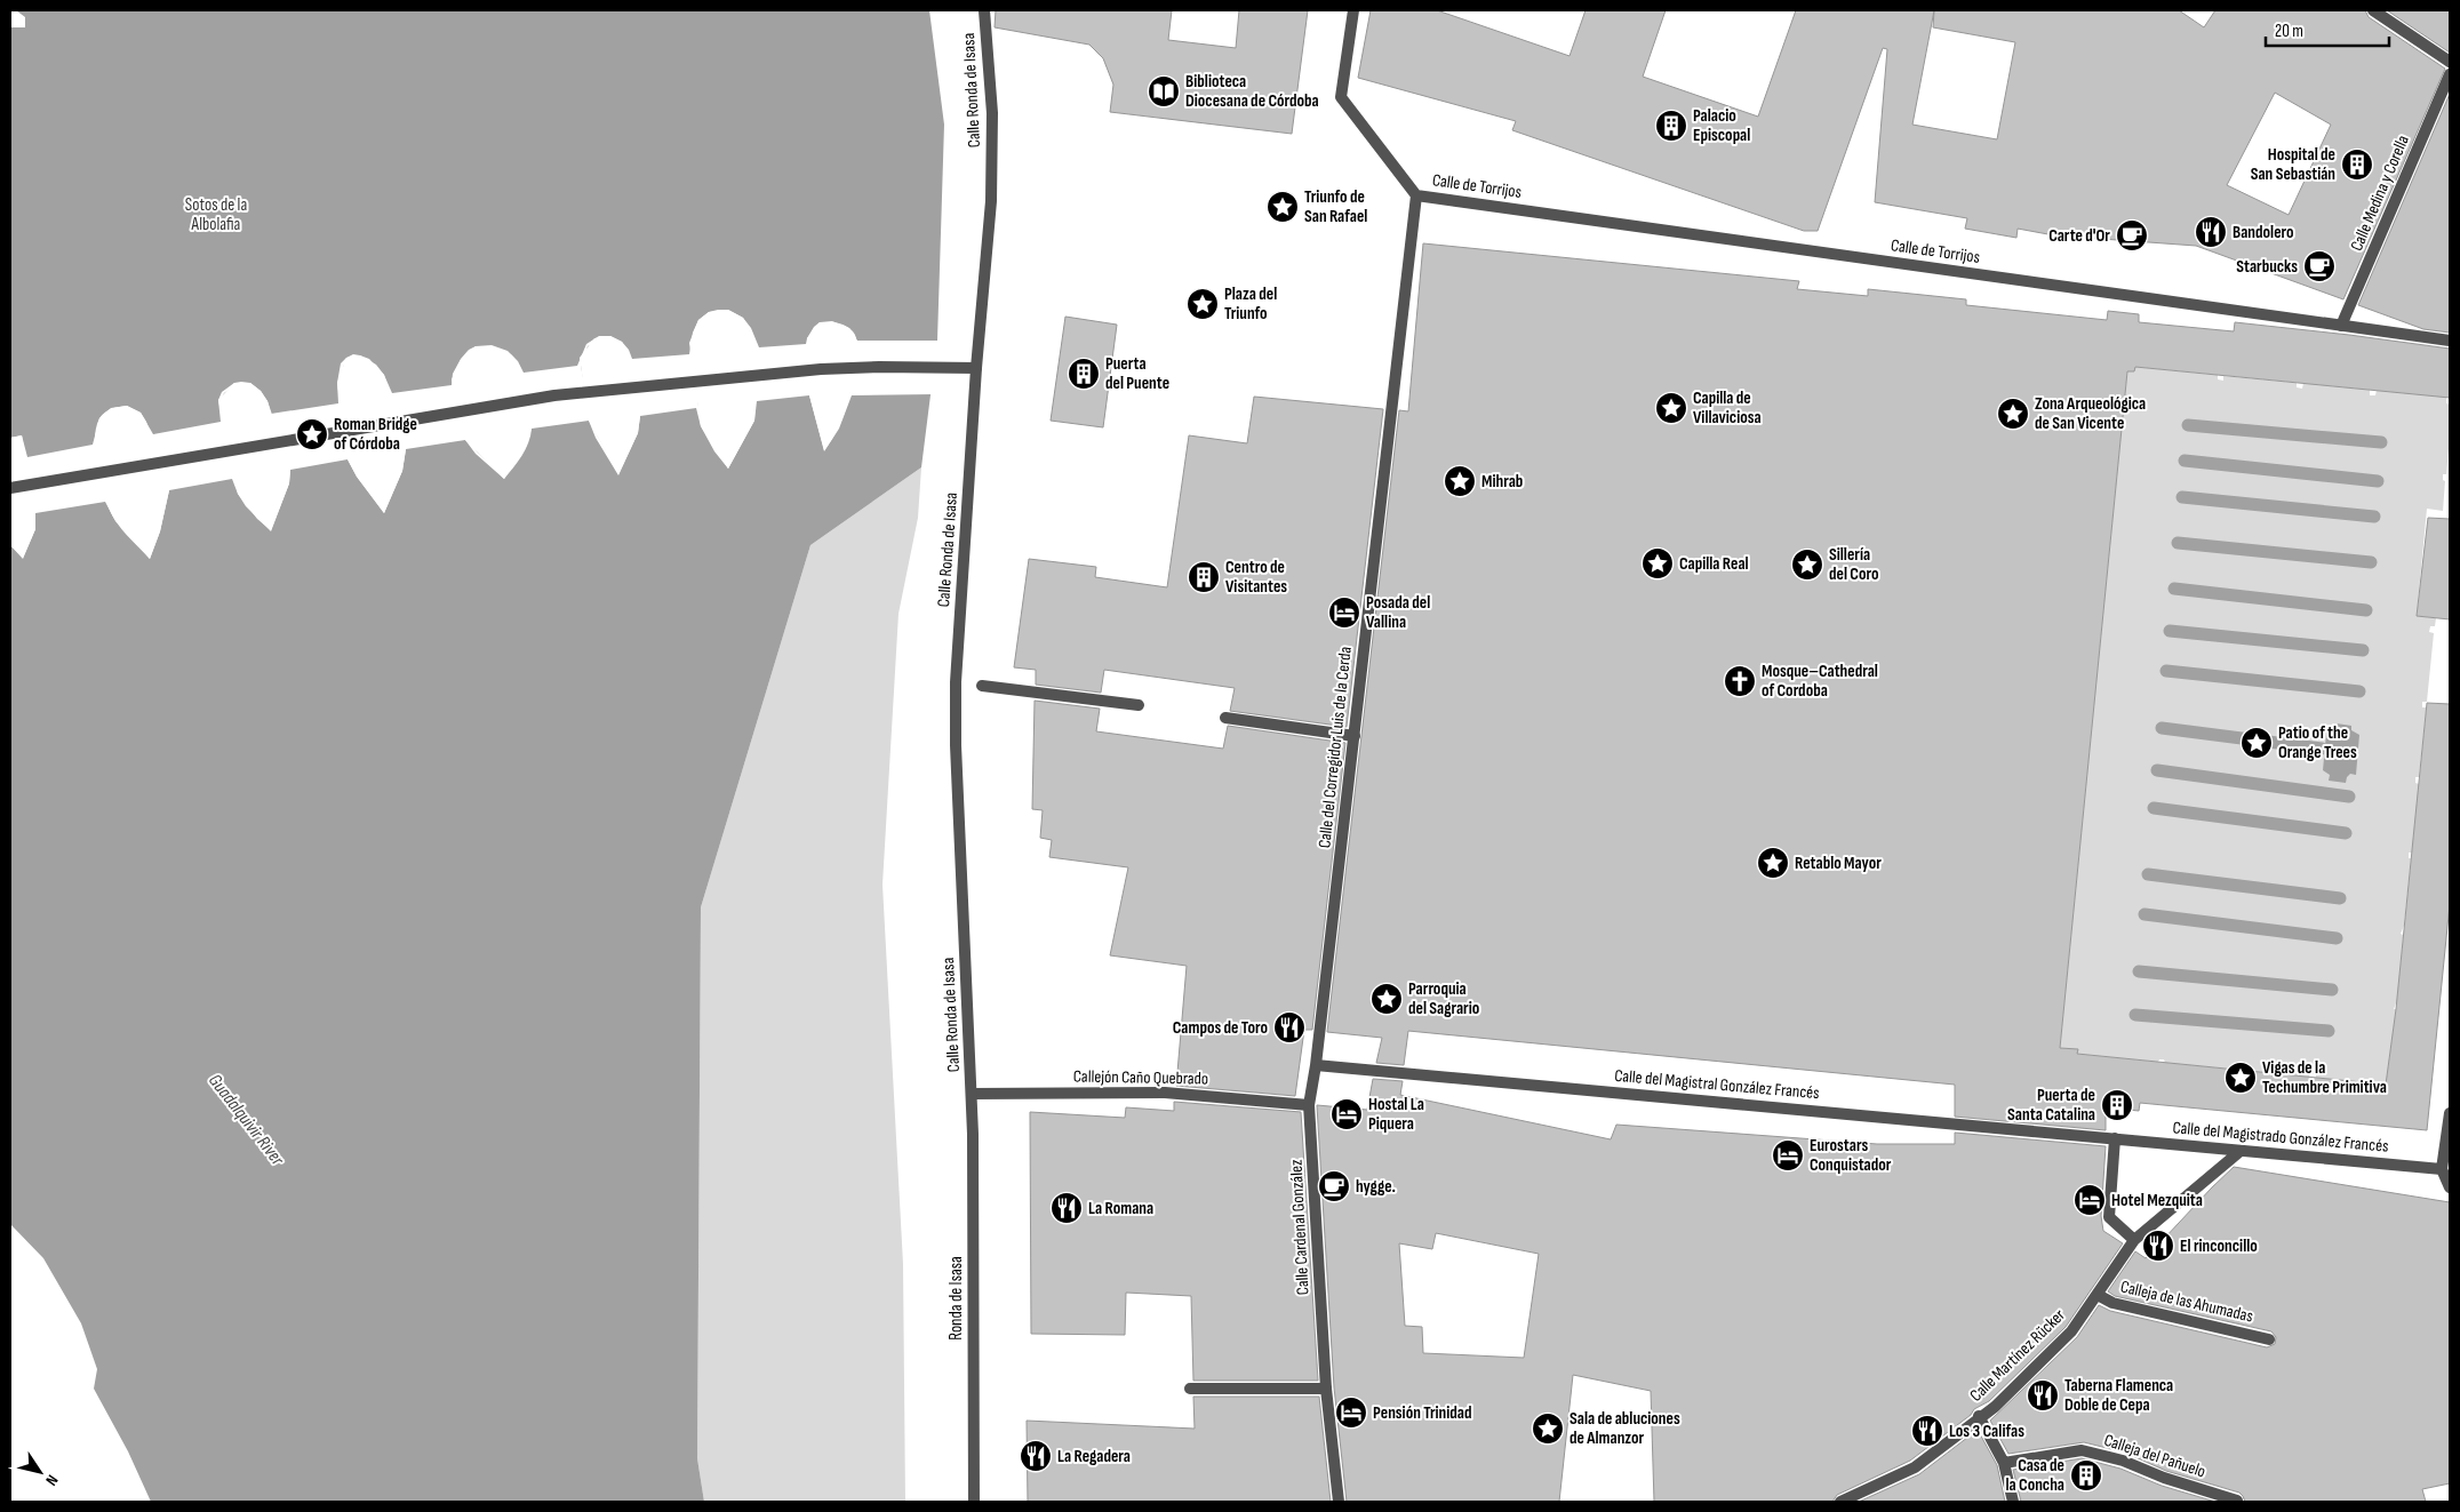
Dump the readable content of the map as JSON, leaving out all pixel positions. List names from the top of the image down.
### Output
{
  "streets": {
    "street": [
      "Calle Ronda de Isasa",
      "Calle de Torrijos",
      "Calle Medina y Corella",
      "Calle del Corregidor Luis de la Cerda",
      "Callejón Caño Quebrado",
      "Calle del Magistral González Francés",
      "Calle del Magistrado González Francés",
      "Calle Cardenal González",
      "Ronda de Isasa",
      "Calleja de las Ahumadas",
      "Calle Martínez Rücker",
      "Calleja del Pañuelo"
    ]
  },
  "crossings": [
    ["Calle Ronda de Isasa", "Callejón Caño Quebrado"],
    ["Calle Ronda de Isasa", "Ronda de Isasa"],
    ["Calle de Torrijos", "Calle Medina y Corella"],
    ["Calle de Torrijos", "Calle del Corregidor Luis de la Cerda"],
    ["Calle del Corregidor Luis de la Cerda", "Calle del Magistral González Francés"],
    ["Calle del Corregidor Luis de la Cerda", "Calle Cardenal González"],
    ["Callejón Caño Quebrado", "Calle Cardenal González"],
    ["Callejón Caño Quebrado", "Ronda de Isasa"],
    ["Calle del Magistral González Francés", "Calle del Magistrado González Francés"],
    ["Calle del Magistral González Francés", "Calle Cardenal González"],
    ["Calle del Magistrado González Francés", "Calle Martínez Rücker"],
    ["Calleja de las Ahumadas", "Calle Martínez Rücker"]
  ],
  "water": ["Guadalquivir River"],
  "parks": ["Sotos de la Albolafia"],
  "places": {
    "library": ["Biblioteca Diocesana de Córdoba"],
    "building": [
      "Palacio Episcopal",
      "Hospital de San Sebastián",
      "Puerta del Puente",
      "Centro de Visitantes",
      "Puerta de Santa Catalina",
      "Casa de la Concha"
    ],
    "place": [
      "Triunfo de San Rafael",
      "Plaza del Triunfo",
      "Capilla de Villaviciosa",
      "Zona Arqueológica de San Vicente",
      "Roman Bridge of Córdoba",
      "Mihrab",
      "Capilla Real",
      "Sillería del Coro",
      "Patio of the Orange Trees",
      "Retablo Mayor",
      "Parroquia del Sagrario",
      "Vigas de la Techumbre Primitiva",
      "Sala de abluciones de Almanzor"
    ],
    "restaurant": [
      "Bandolero",
      "Campos de Toro",
      "La Romana",
      "El rinconcillo",
      "Taberna Flamenca Doble de Cepa",
      "Los 3 Califas",
      "La Regadera"
    ],
    "cafe": ["Carte d'Or", "Starbucks", "hygge."],
    "hotel": [
      "Posada del Vallina",
      "Hostal La Piquera",
      "Eurostars Conquistador",
      "Hotel Mezquita",
      "Pensión Trinidad"
    ],
    "church": ["Mosque–Cathedral of Cordoba"]
  },
  "scale_bar": "20 m",
  "north": "bottom right"
}
